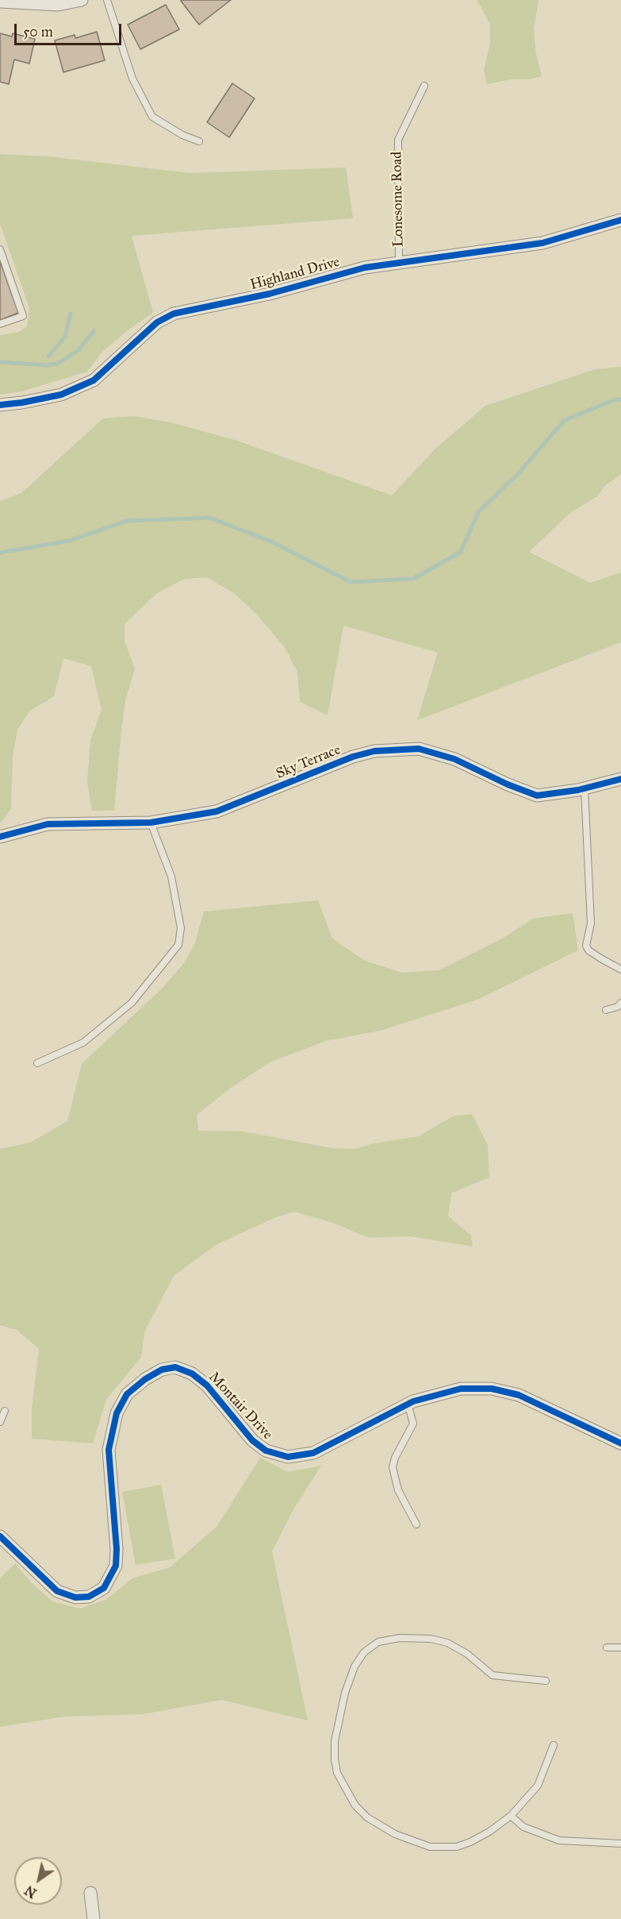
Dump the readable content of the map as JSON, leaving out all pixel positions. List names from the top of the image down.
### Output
{
  "streets": {
    "street": ["Highland Drive", "Sky Terrace", "Montair Drive"],
    "lane": ["Lonesome Road"]
  },
  "crossings": [
    ["Lonesome Road", "Highland Drive"]
  ],
  "scale_bar": "50 m",
  "north": "bottom left"
}
